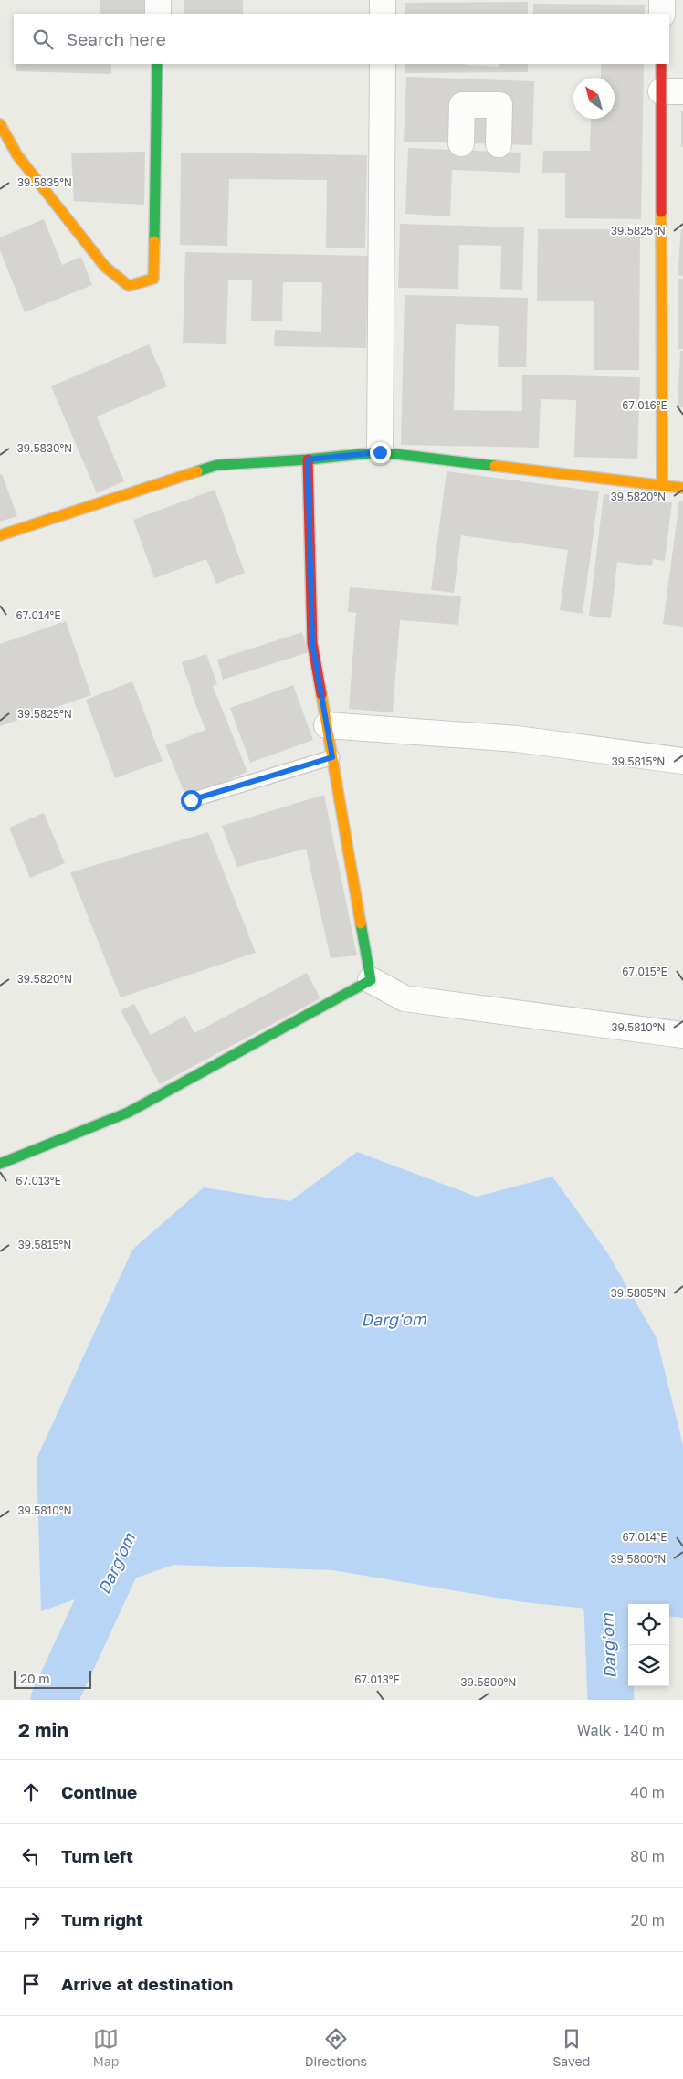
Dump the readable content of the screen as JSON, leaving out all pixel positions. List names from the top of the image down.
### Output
{
  "water": ["Darg'om"],
  "scale_bar": "20 m",
  "north": "top left",
  "page": {
    "search": "Search here",
    "scale": "20 m",
    "heading": ["2 min", "Walk · 140 m"],
    "list": [
      ["Continue", "40 m"],
      ["Turn left", "80 m"],
      ["Turn right", "20 m"],
      "Arrive at destination"
    ],
    "nav": ["Map", "Directions", "Saved"]
  },
  "coordinates": [
    "39.5835°N",
    "39.5825°N",
    "67.016°E",
    "39.5830°N",
    "39.5820°N",
    "67.014°E",
    "39.5815°N",
    "67.015°E",
    "39.5810°N",
    "67.013°E",
    "39.5805°N",
    "39.5800°N"
  ]
}
